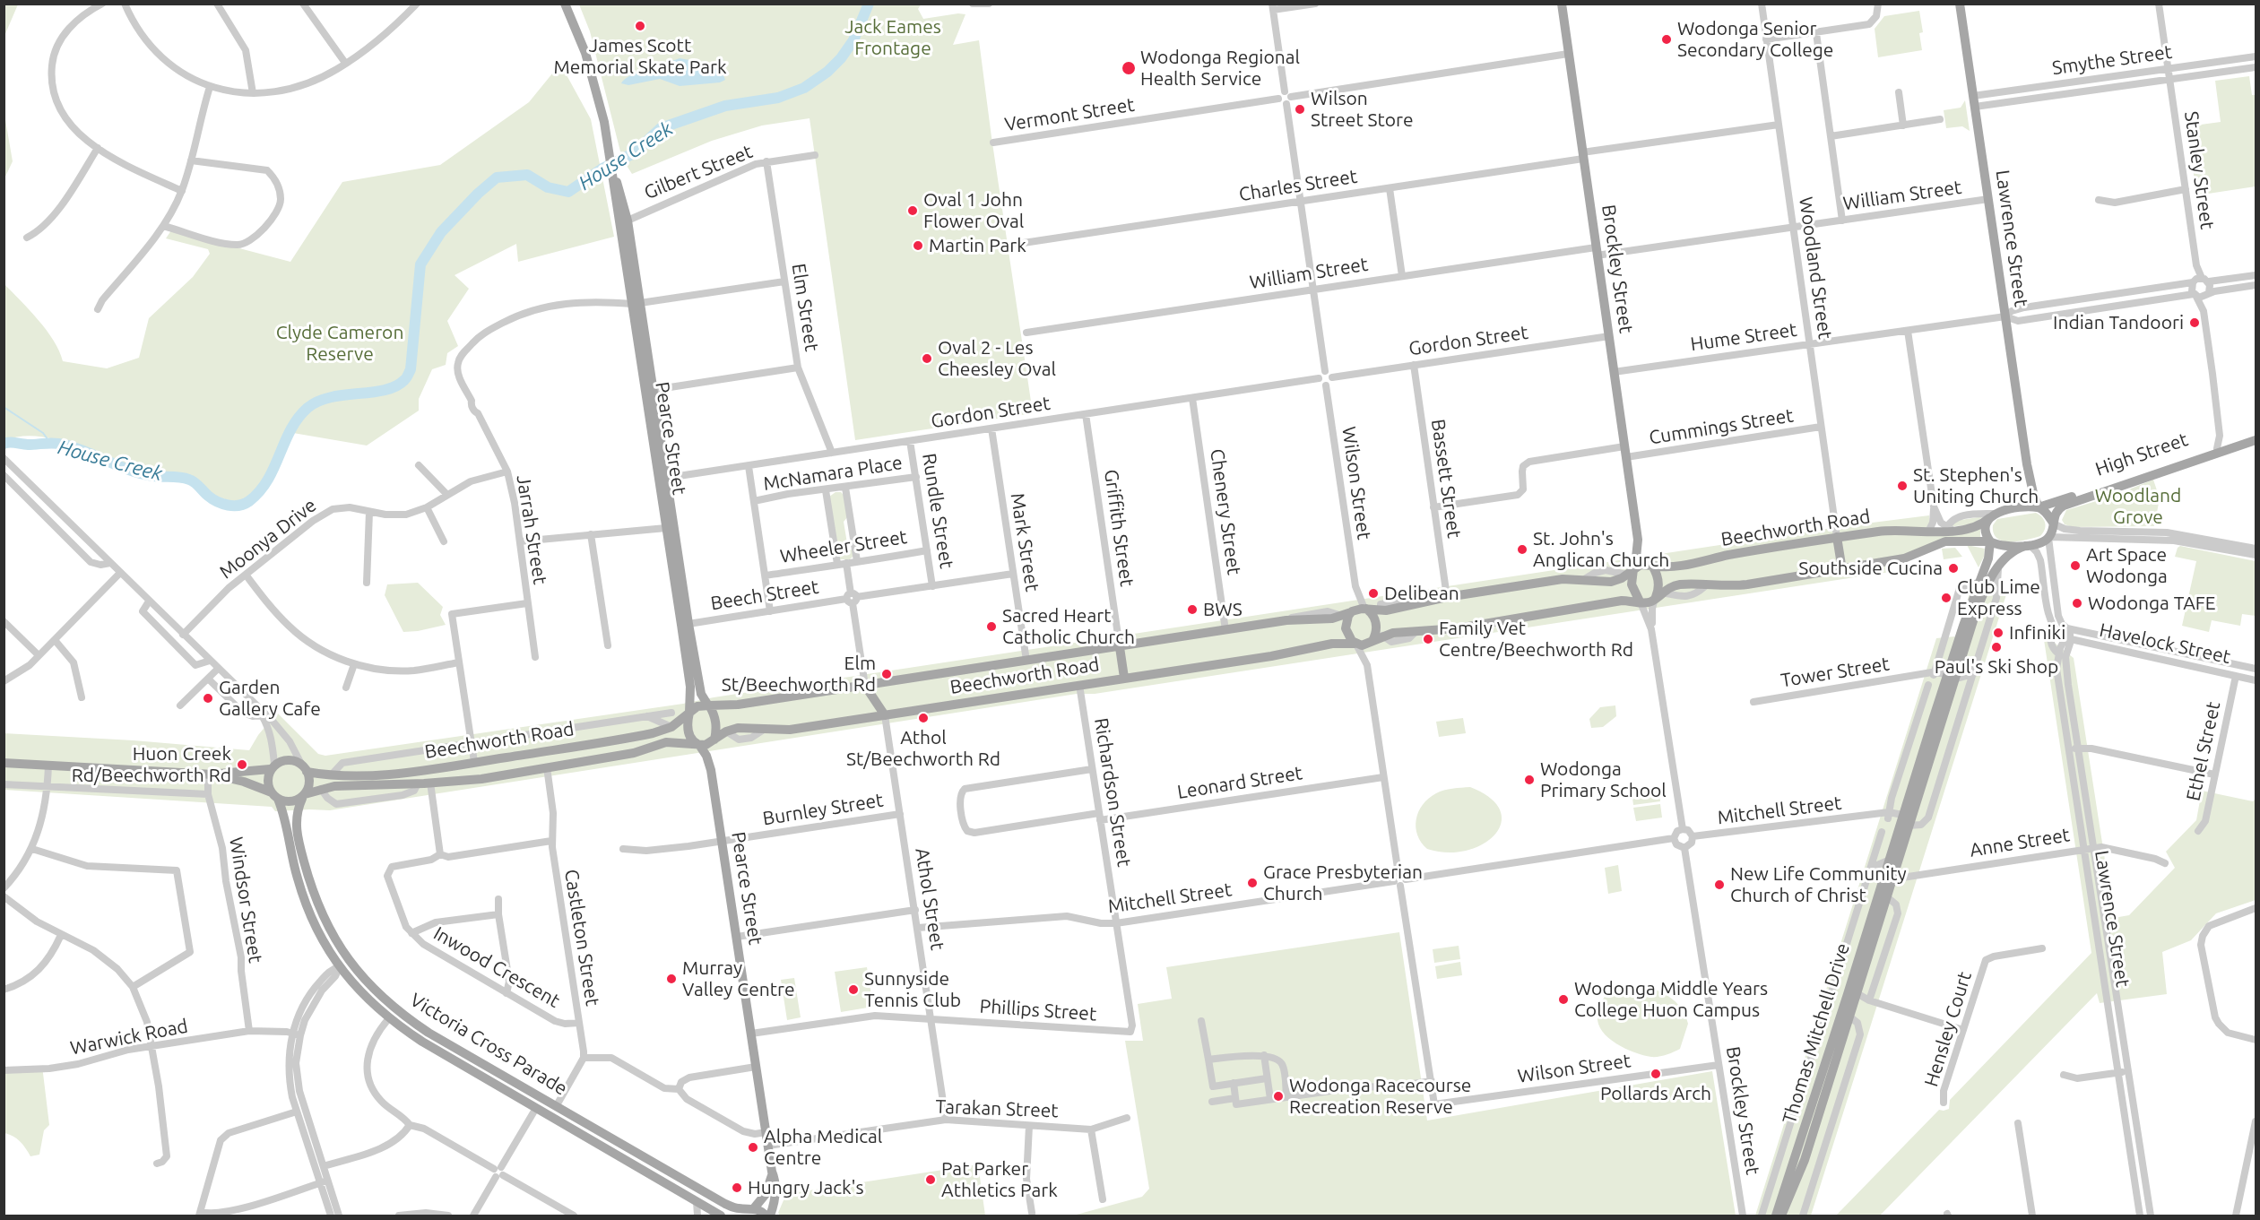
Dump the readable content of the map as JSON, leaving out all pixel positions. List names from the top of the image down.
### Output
{
  "streets": {
    "main road": [
      "Lawrence Street",
      "Brockley Street",
      "Pearce Street",
      "High Street",
      "Beechworth Road",
      "Thomas Mitchell Drive",
      "Victoria Cross Parade"
    ],
    "street": [
      "Smythe Street",
      "Vermont Street",
      "Stanley Street",
      "Gilbert Street",
      "Charles Street",
      "William Street",
      "Woodland Street",
      "Elm Street",
      "Hume Street",
      "Gordon Street",
      "Cummings Street",
      "McNamara Place",
      "Bassett Street",
      "Wilson Street",
      "Rundle Street",
      "Chenery Street",
      "Griffith Street",
      "Jarrah Street",
      "Moonya Drive",
      "Mark Street",
      "Wheeler Street",
      "Beech Street",
      "Havelock Street",
      "Tower Street",
      "Ethel Street",
      "Leonard Street",
      "Richardson Street",
      "Burnley Street",
      "Mitchell Street",
      "Anne Street",
      "Athol Street",
      "Windsor Street",
      "Castleton Street",
      "Inwood Crescent",
      "Phillips Street",
      "Hensley Court",
      "Warwick Road",
      "Tarakan Street"
    ]
  },
  "crossings": [
    ["Smythe Street", "Stanley Street"],
    ["Smythe Street", "Lawrence Street"],
    ["Stanley Street", "Hume Street"],
    ["Gilbert Street", "Elm Street"],
    ["Gilbert Street", "Pearce Street"],
    ["Charles Street", "Woodland Street"],
    ["Charles Street", "Brockley Street"],
    ["William Street", "Lawrence Street"],
    ["William Street", "Woodland Street"],
    ["William Street", "Brockley Street"],
    ["Lawrence Street", "Hume Street"],
    ["Lawrence Street", "High Street"],
    ["Lawrence Street", "Beechworth Road"],
    ["Lawrence Street", "Havelock Street"],
    ["Lawrence Street", "Anne Street"],
    ["Woodland Street", "Hume Street"],
    ["Woodland Street", "Cummings Street"],
    ["Woodland Street", "Beechworth Road"],
    ["Brockley Street", "Hume Street"],
    ["Brockley Street", "Gordon Street"],
    ["Brockley Street", "Cummings Street"],
    ["Brockley Street", "Wilson Street"],
    ["Brockley Street", "Beechworth Road"],
    ["Brockley Street", "Mitchell Street"],
    ["Elm Street", "Gordon Street"],
    ["Elm Street", "Jarrah Street"],
    ["Gordon Street", "Pearce Street"],
    ["Gordon Street", "Bassett Street"],
    ["Gordon Street", "Wilson Street"],
    ["Gordon Street", "Rundle Street"],
    ["Gordon Street", "Chenery Street"],
    ["Gordon Street", "Griffith Street"],
    ["Gordon Street", "Mark Street"],
    ["Cummings Street", "Bassett Street"],
    ["Pearce Street", "Beechworth Road"],
    ["Pearce Street", "Jarrah Street"],
    ["Pearce Street", "Beech Street"],
    ["Pearce Street", "Burnley Street"],
    ["Pearce Street", "Phillips Street"],
    ["Pearce Street", "Victoria Cross Parade"],
    ["Pearce Street", "Tarakan Street"],
    ["High Street", "Beechworth Road"],
    ["McNamara Place", "Rundle Street"],
    ["Wilson Street", "Beechworth Road"],
    ["Rundle Street", "Wheeler Street"],
    ["Rundle Street", "Beech Street"],
    ["Chenery Street", "Beechworth Road"],
    ["Griffith Street", "Beechworth Road"],
    ["Beechworth Road", "Mark Street"],
    ["Beechworth Road", "Richardson Street"],
    ["Beechworth Road", "Athol Street"],
    ["Beechworth Road", "Castleton Street"],
    ["Beechworth Road", "Thomas Mitchell Drive"],
    ["Beechworth Road", "Victoria Cross Parade"],
    ["Jarrah Street", "Moonya Drive"],
    ["Mark Street", "Beech Street"],
    ["Havelock Street", "Ethel Street"],
    ["Tower Street", "Thomas Mitchell Drive"],
    ["Leonard Street", "Richardson Street"],
    ["Richardson Street", "Mitchell Street"],
    ["Richardson Street", "Phillips Street"],
    ["Burnley Street", "Athol Street"],
    ["Mitchell Street", "Athol Street"],
    ["Mitchell Street", "Thomas Mitchell Drive"],
    ["Anne Street", "Thomas Mitchell Drive"],
    ["Athol Street", "Phillips Street"],
    ["Athol Street", "Tarakan Street"],
    ["Windsor Street", "Warwick Road"],
    ["Castleton Street", "Inwood Crescent"]
  ],
  "water": ["House Creek"],
  "parks": ["Jack Eames Frontage", "Clyde Cameron Reserve", "Woodland Grove"],
  "places": [
    "James Scott Memorial Skate Park",
    "Wodonga Senior Secondary College",
    "Wodonga Regional Health Service",
    "Wilson Street Store",
    "Oval 1 John Flower Oval",
    "Martin Park",
    "Indian Tandoori",
    "Oval 2 - Les Cheesley Oval",
    "St. Stephen's Uniting Church",
    "St. John's Anglican Church",
    "Art Space Wodonga",
    "Southside Cucina",
    "Delibean",
    "Club Lime Express",
    "Wodonga TAFE",
    "BWS",
    "Sacred Heart Catholic Church",
    "Infiniki",
    "Family Vet Centre/Beechworth Rd",
    "Paul's Ski Shop",
    "Elm St/Beechworth Rd",
    "Garden Gallery Cafe",
    "Athol St/Beechworth Rd",
    "Huon Creek Rd/Beechworth Rd",
    "Wodonga Primary School",
    "Grace Presbyterian Church",
    "New Life Community Church of Christ",
    "Murray Valley Centre",
    "Sunnyside Tennis Club",
    "Wodonga Middle Years College Huon Campus",
    "Pollards Arch",
    "Wodonga Racecourse Recreation Reserve",
    "Alpha Medical Centre",
    "Pat Parker Athletics Park",
    "Hungry Jack's"
  ]
}
